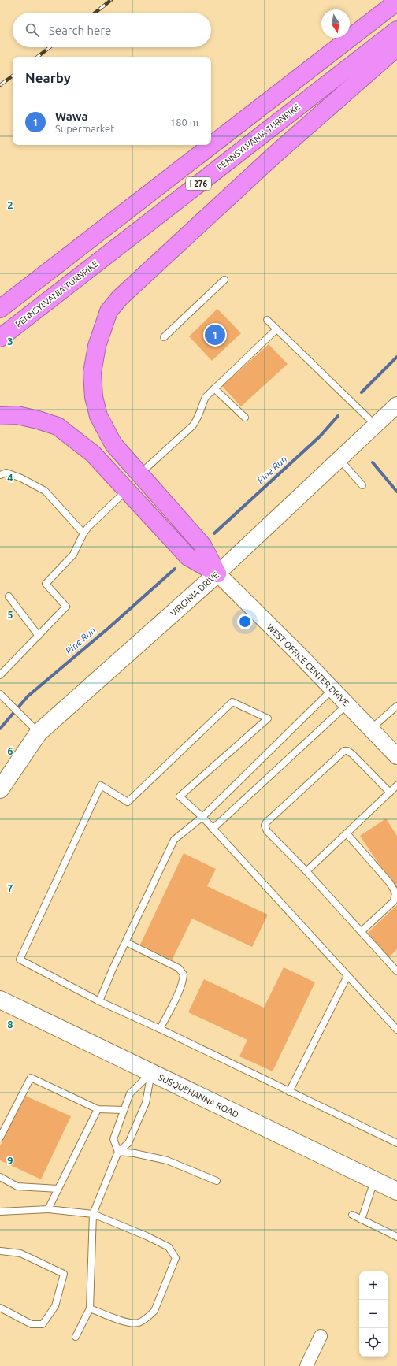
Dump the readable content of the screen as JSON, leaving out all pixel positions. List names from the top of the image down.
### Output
{
  "streets": {
    "highway": ["PENNSYLVANIA TURNPIKE", "I 276"],
    "main road": ["VIRGINIA DRIVE", "SUSQUEHANNA ROAD"],
    "street": ["WEST OFFICE CENTER DRIVE"]
  },
  "crossings": [
    ["VIRGINIA DRIVE", "WEST OFFICE CENTER DRIVE"]
  ],
  "water": ["Pine Run"],
  "north": "bottom",
  "page": {
    "search": "Search here",
    "heading": "Nearby",
    "list": [
      {
        "mark": "1",
        "name": "Wawa",
        "note": "Supermarket",
        "value": "180 m"
      }
    ],
    "pins": "1",
    "map_buttons": ["+", "−"]
  },
  "grid": {
    "rows": [
      "2",
      "3",
      "4",
      "5",
      "6",
      "7",
      "8",
      "9"
    ]
  }
}
